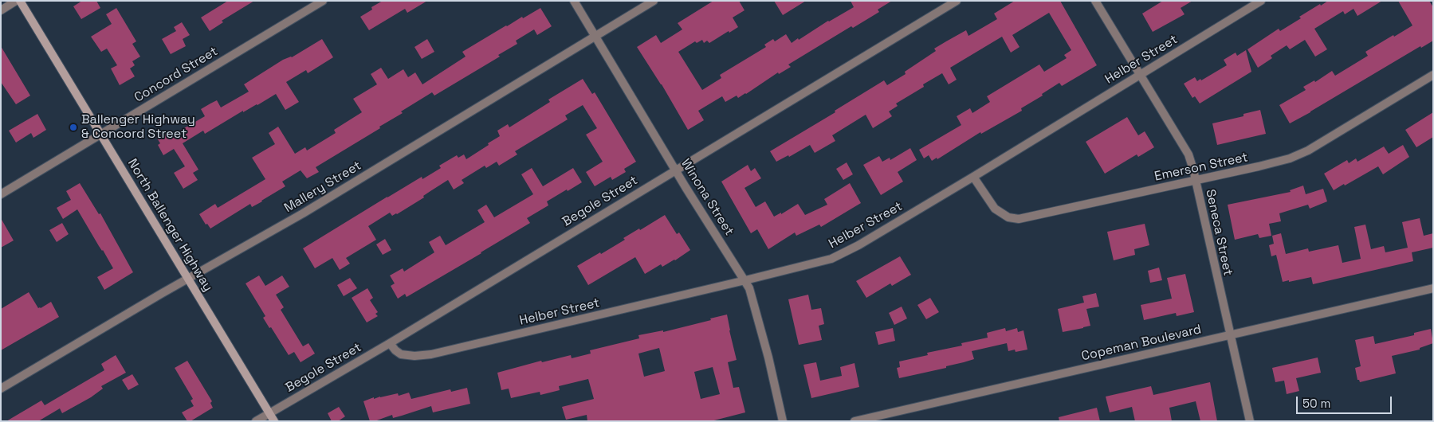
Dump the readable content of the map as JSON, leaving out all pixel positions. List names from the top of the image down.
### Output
{
  "streets": {
    "main road": ["North Ballenger Highway"],
    "street": [
      "Helber Street",
      "Concord Street",
      "Emerson Street",
      "Mallery Street",
      "Winona Street",
      "Begole Street",
      "Seneca Street",
      "Copeman Boulevard"
    ]
  },
  "crossings": [
    ["Helber Street", "Emerson Street"],
    ["Helber Street", "Winona Street"],
    ["Helber Street", "Begole Street"],
    ["Helber Street", "Seneca Street"],
    ["Concord Street", "North Ballenger Highway"],
    ["Emerson Street", "Seneca Street"],
    ["Mallery Street", "Winona Street"],
    ["Mallery Street", "North Ballenger Highway"],
    ["Winona Street", "Begole Street"],
    ["Begole Street", "North Ballenger Highway"],
    ["Seneca Street", "Copeman Boulevard"]
  ],
  "places": ["Ballenger Highway & Concord Street"],
  "scale_bar": "50 m"
}
